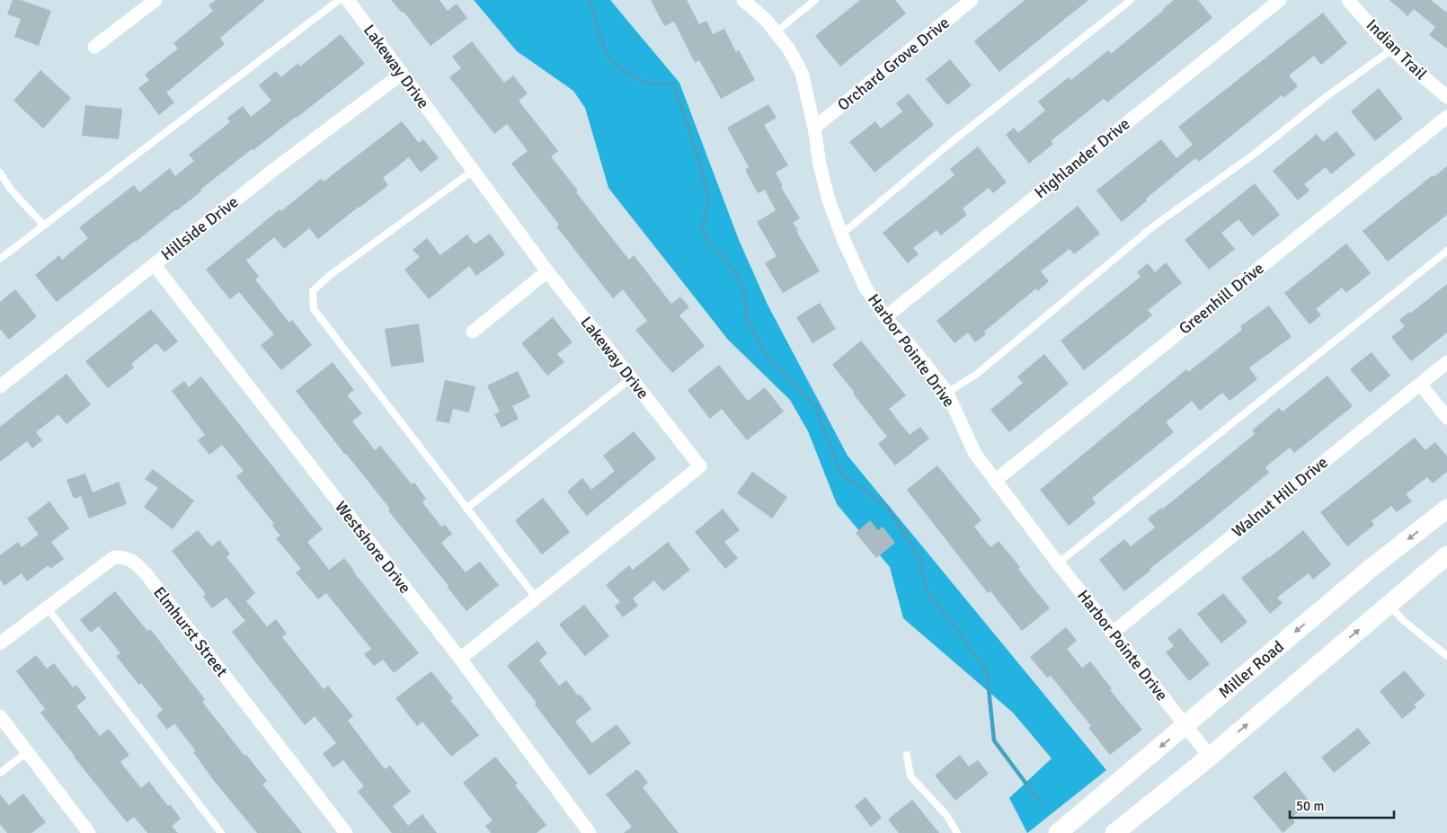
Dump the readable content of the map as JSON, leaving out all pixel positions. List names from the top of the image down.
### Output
{
  "streets": {
    "main road": ["Miller Road"],
    "street": [
      "Indian Trail",
      "Orchard Grove Drive",
      "Lakeway Drive",
      "Highlander Drive",
      "Hillside Drive",
      "Greenhill Drive",
      "Harbor Pointe Drive",
      "Walnut Hill Drive",
      "Westshore Drive",
      "Elmhurst Street"
    ]
  },
  "crossings": [
    ["Orchard Grove Drive", "Harbor Pointe Drive"],
    ["Lakeway Drive", "Hillside Drive"],
    ["Lakeway Drive", "Westshore Drive"],
    ["Highlander Drive", "Harbor Pointe Drive"],
    ["Hillside Drive", "Westshore Drive"],
    ["Greenhill Drive", "Harbor Pointe Drive"],
    ["Harbor Pointe Drive", "Walnut Hill Drive"],
    ["Harbor Pointe Drive", "Miller Road"]
  ],
  "scale_bar": "50 m"
}
